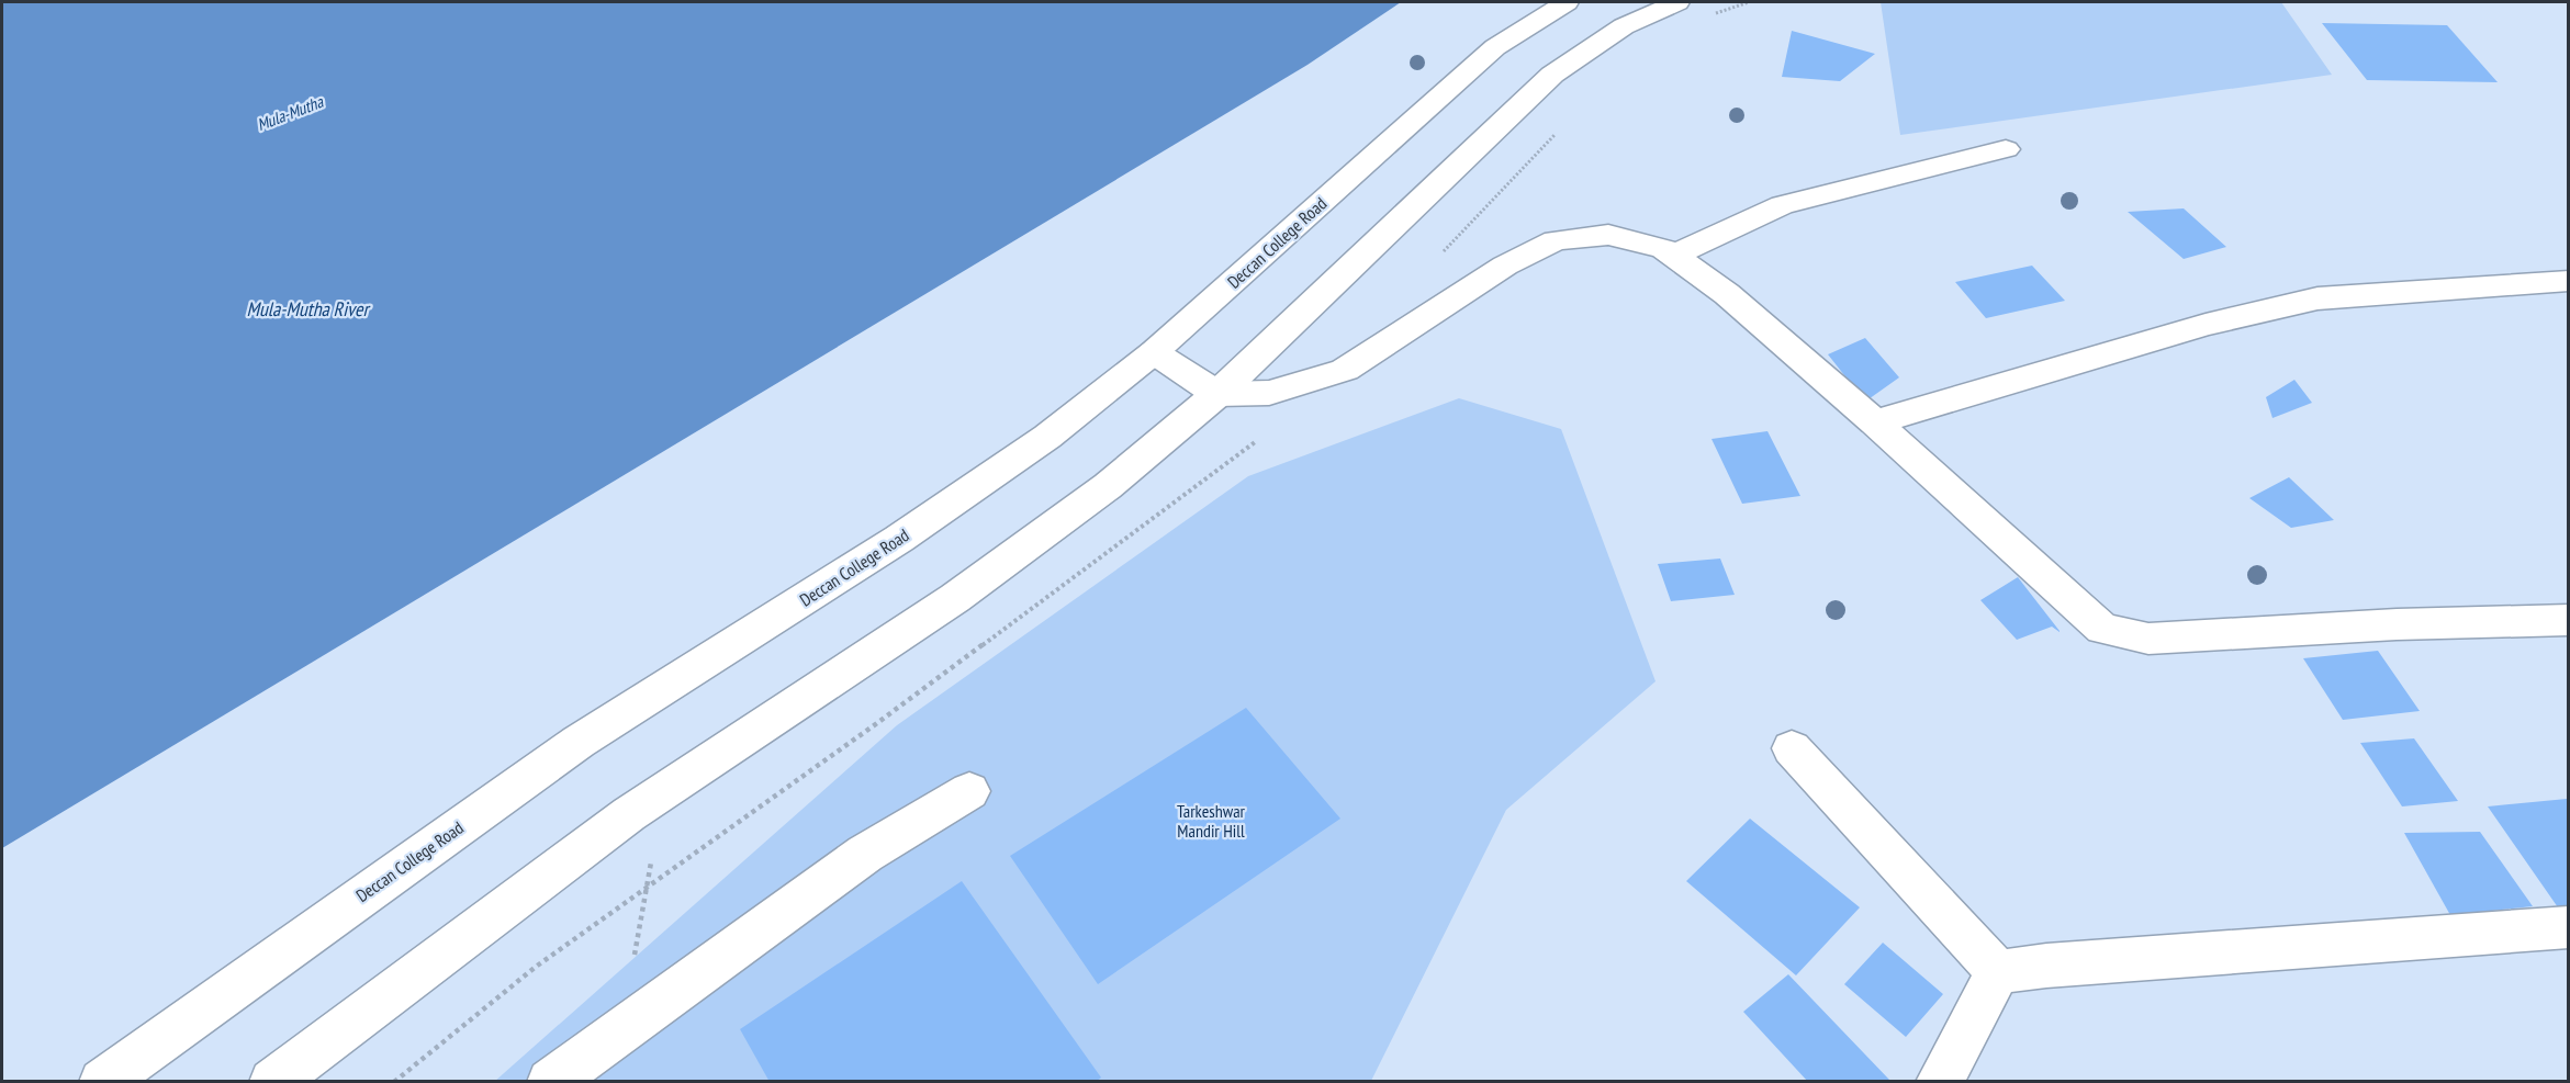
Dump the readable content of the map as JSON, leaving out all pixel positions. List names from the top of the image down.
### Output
{
  "streets": {
    "street": ["Deccan College Road"]
  },
  "water": ["Mula-Mutha", "Mula-Mutha River"],
  "parks": ["Tarkeshwar Mandir Hill"]
}
